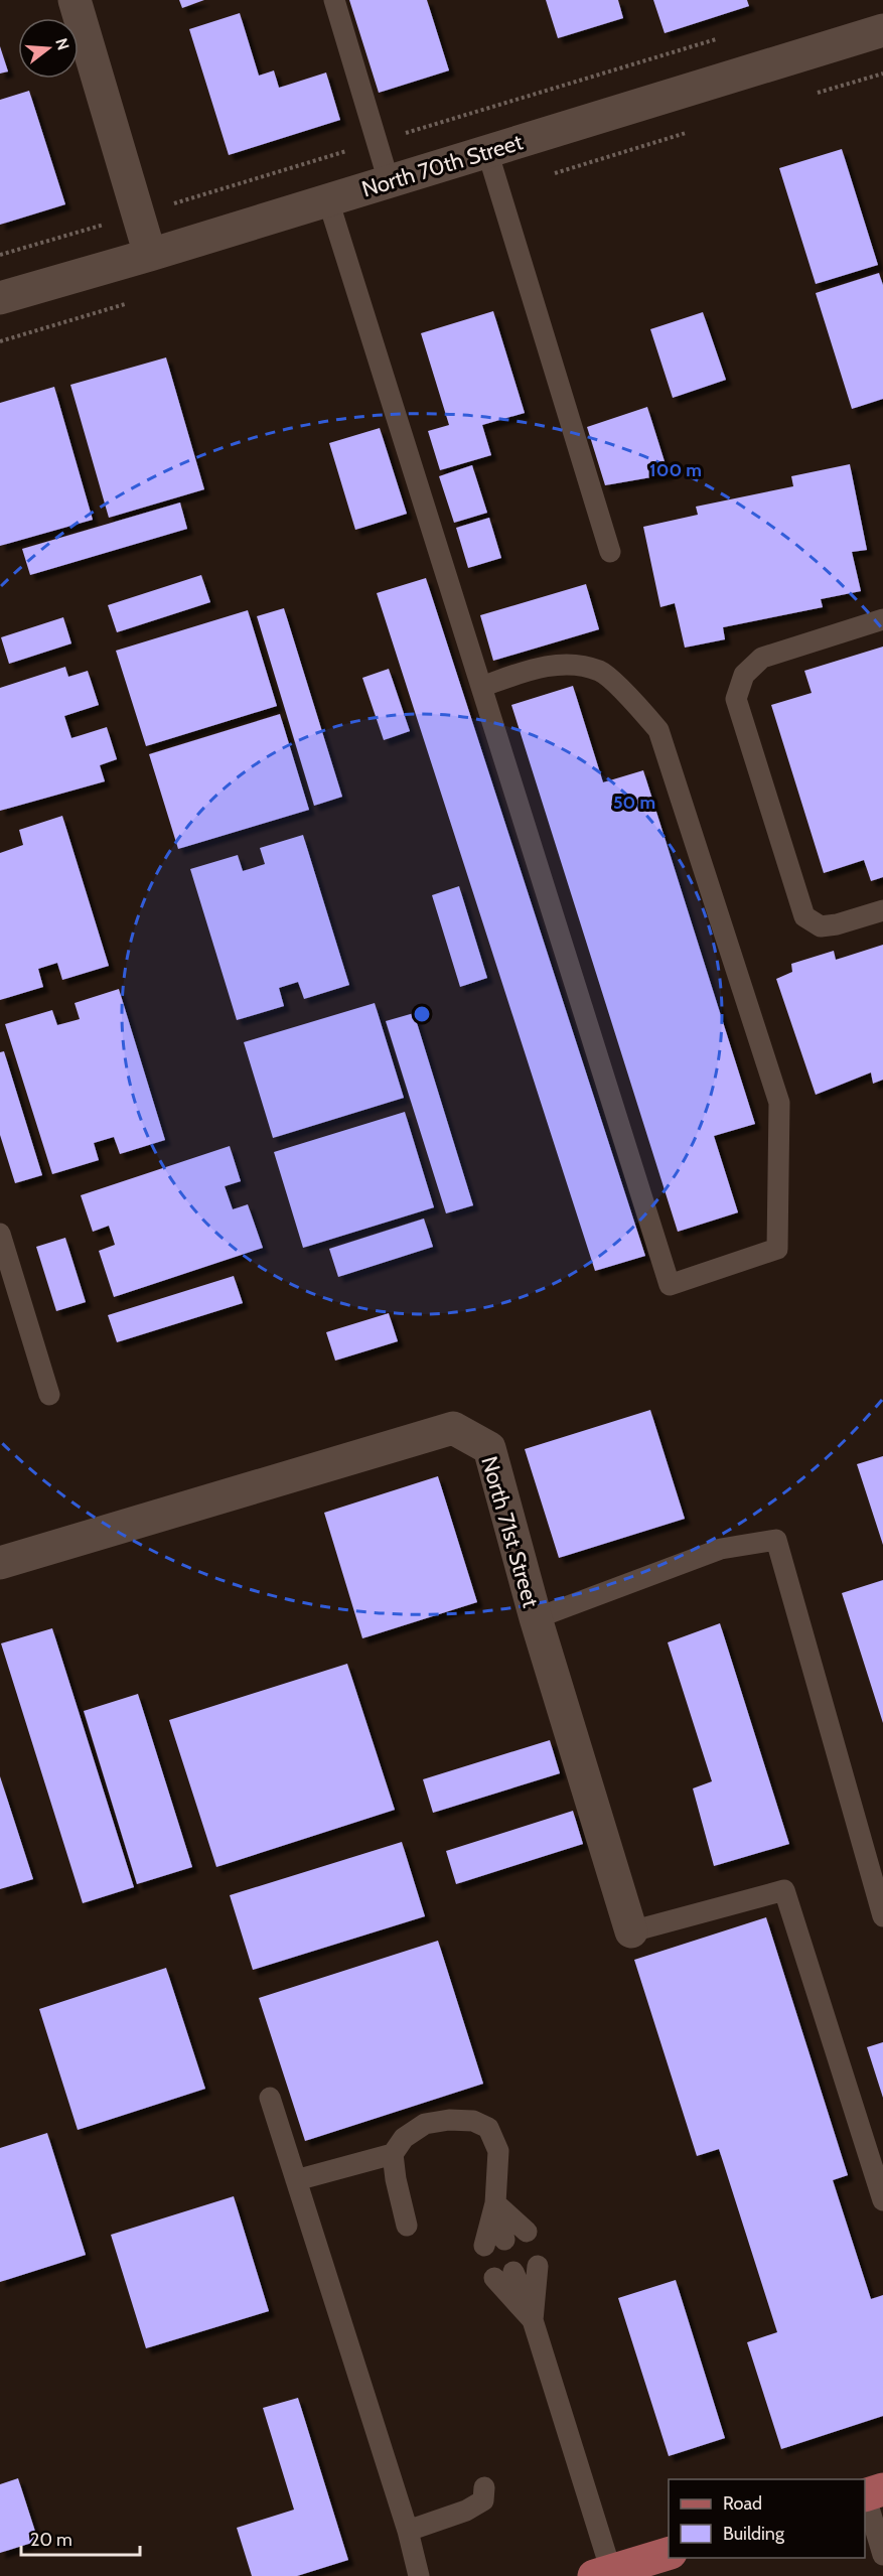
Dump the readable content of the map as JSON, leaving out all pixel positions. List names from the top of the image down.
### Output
{
  "streets": {
    "street": ["North 70th Street", "North 71st Street"]
  },
  "legend": ["Road", "Building"],
  "scale_bar": "20 m",
  "north": "right",
  "rings": ["100 m", "50 m"]
}
